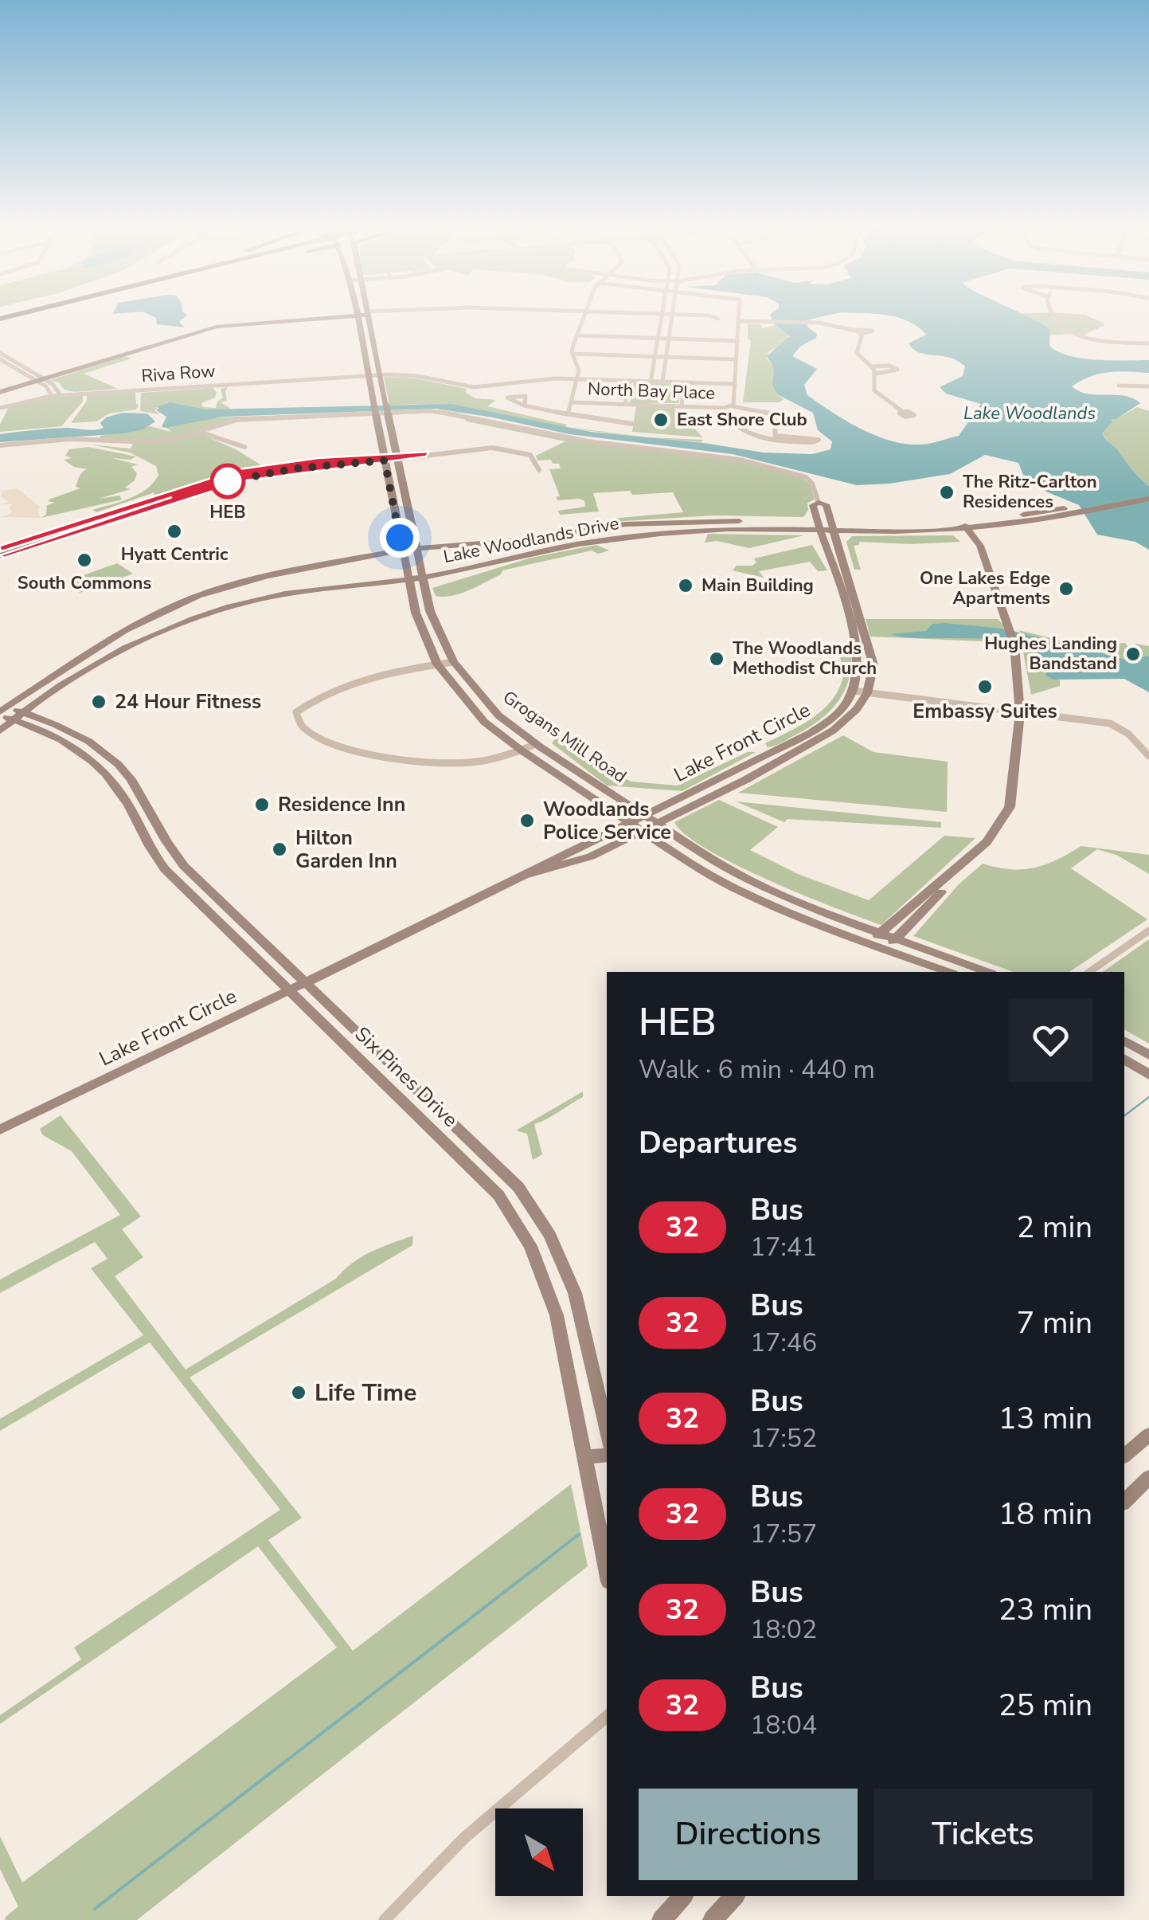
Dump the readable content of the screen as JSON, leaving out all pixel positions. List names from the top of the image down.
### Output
{
  "streets": {
    "main road": [
      "Lake Woodlands Drive",
      "Grogans Mill Road",
      "Lake Front Circle",
      "Six Pines Drive"
    ],
    "street": ["Riva Row", "North Bay Place"]
  },
  "crossings": [
    ["Riva Row", "Grogans Mill Road"],
    ["Lake Woodlands Drive", "Grogans Mill Road"],
    ["Lake Woodlands Drive", "Six Pines Drive"],
    ["Grogans Mill Road", "Lake Front Circle"],
    ["Lake Front Circle", "Six Pines Drive"]
  ],
  "water": ["Lake Woodlands"],
  "places": [
    "East Shore Club",
    "HEB",
    "The Ritz-Carlton Residences",
    "Hyatt Centric",
    "South Commons",
    "Main Building",
    "One Lakes Edge Apartments",
    "Hughes Landing Bandstand",
    "The Woodlands Methodist Church",
    "Embassy Suites",
    "24 Hour Fitness",
    "Residence Inn",
    "Woodlands Police Service",
    "Hilton Garden Inn",
    "Life Time"
  ],
  "lines": ["bus line 32"],
  "north": "bottom right",
  "page": {
    "heading": [
      ["HEB", "Walk · 6 min · 440 m"],
      "Departures"
    ],
    "list": [
      {
        "mark": "32",
        "name": "Bus",
        "note": "17:41",
        "value": "2 min"
      },
      {
        "mark": "32",
        "name": "Bus",
        "note": "17:46",
        "value": "7 min"
      },
      {
        "mark": "32",
        "name": "Bus",
        "note": "17:52",
        "value": "13 min"
      },
      {
        "mark": "32",
        "name": "Bus",
        "note": "17:57",
        "value": "18 min"
      },
      {
        "mark": "32",
        "name": "Bus",
        "note": "18:02",
        "value": "23 min"
      },
      {
        "mark": "32",
        "name": "Bus",
        "note": "18:04",
        "value": "25 min"
      }
    ],
    "buttons": ["Directions", "Tickets"]
  }
}
